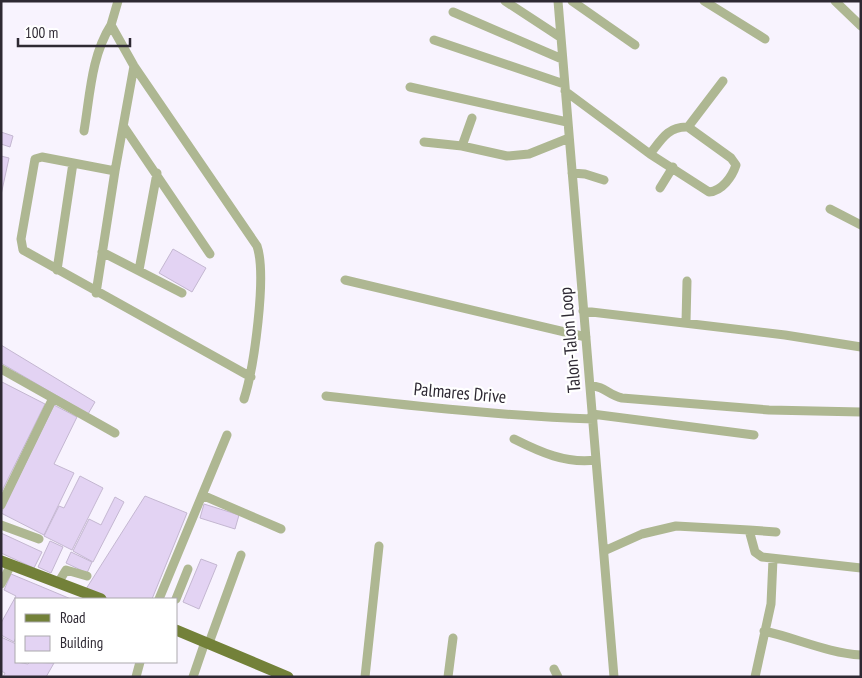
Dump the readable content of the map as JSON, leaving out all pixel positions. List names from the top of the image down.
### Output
{
  "streets": {
    "street": ["Talon-Talon Loop", "Palmares Drive"]
  },
  "crossings": [
    ["Talon-Talon Loop", "Palmares Drive"]
  ],
  "legend": ["Road", "Building"],
  "scale_bar": "100 m"
}
